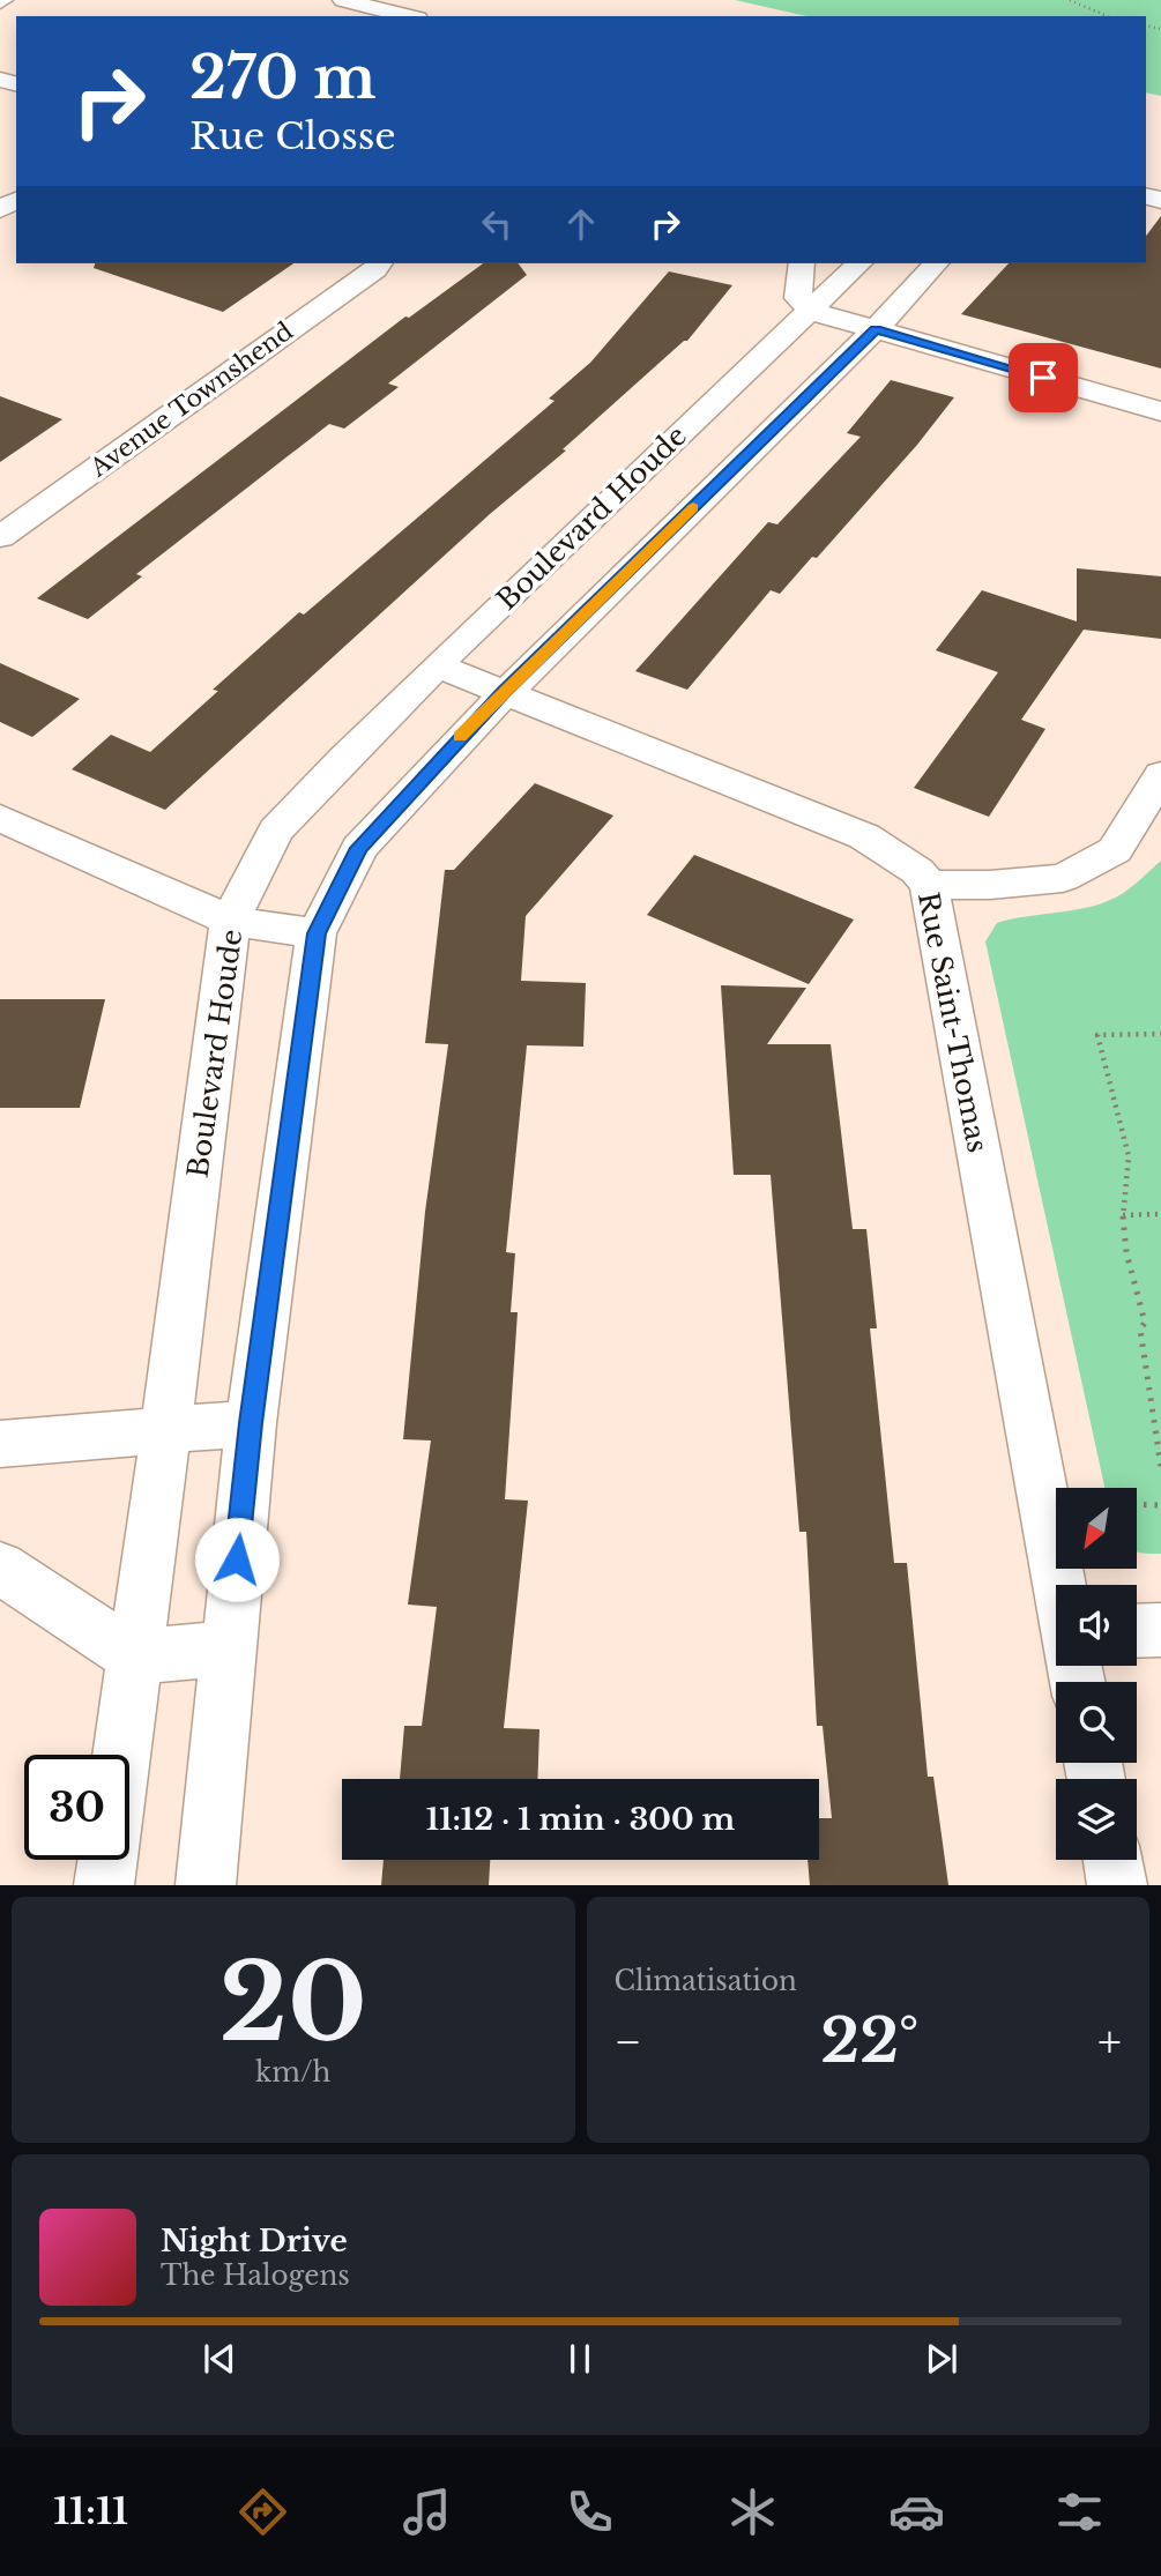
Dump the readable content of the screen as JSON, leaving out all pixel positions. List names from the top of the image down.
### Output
{
  "streets": {
    "street": ["Avenue Townshend", "Boulevard Houde", "Rue Saint-Thomas"]
  },
  "crossings": [
    ["Boulevard Houde", "Rue Saint-Thomas"]
  ],
  "north": "bottom left",
  "page": {
    "turn": ["270 m", "Rue Closse"],
    "limit": "30",
    "trip": "11:12 · 1 min · 300 m",
    "tile": [
      ["20", "km/h"],
      "Climatisation"
    ],
    "heat": ["−", "22°", "+"],
    "song": ["Night Drive", "The Halogens"],
    "tabs": "11:11"
  }
}
